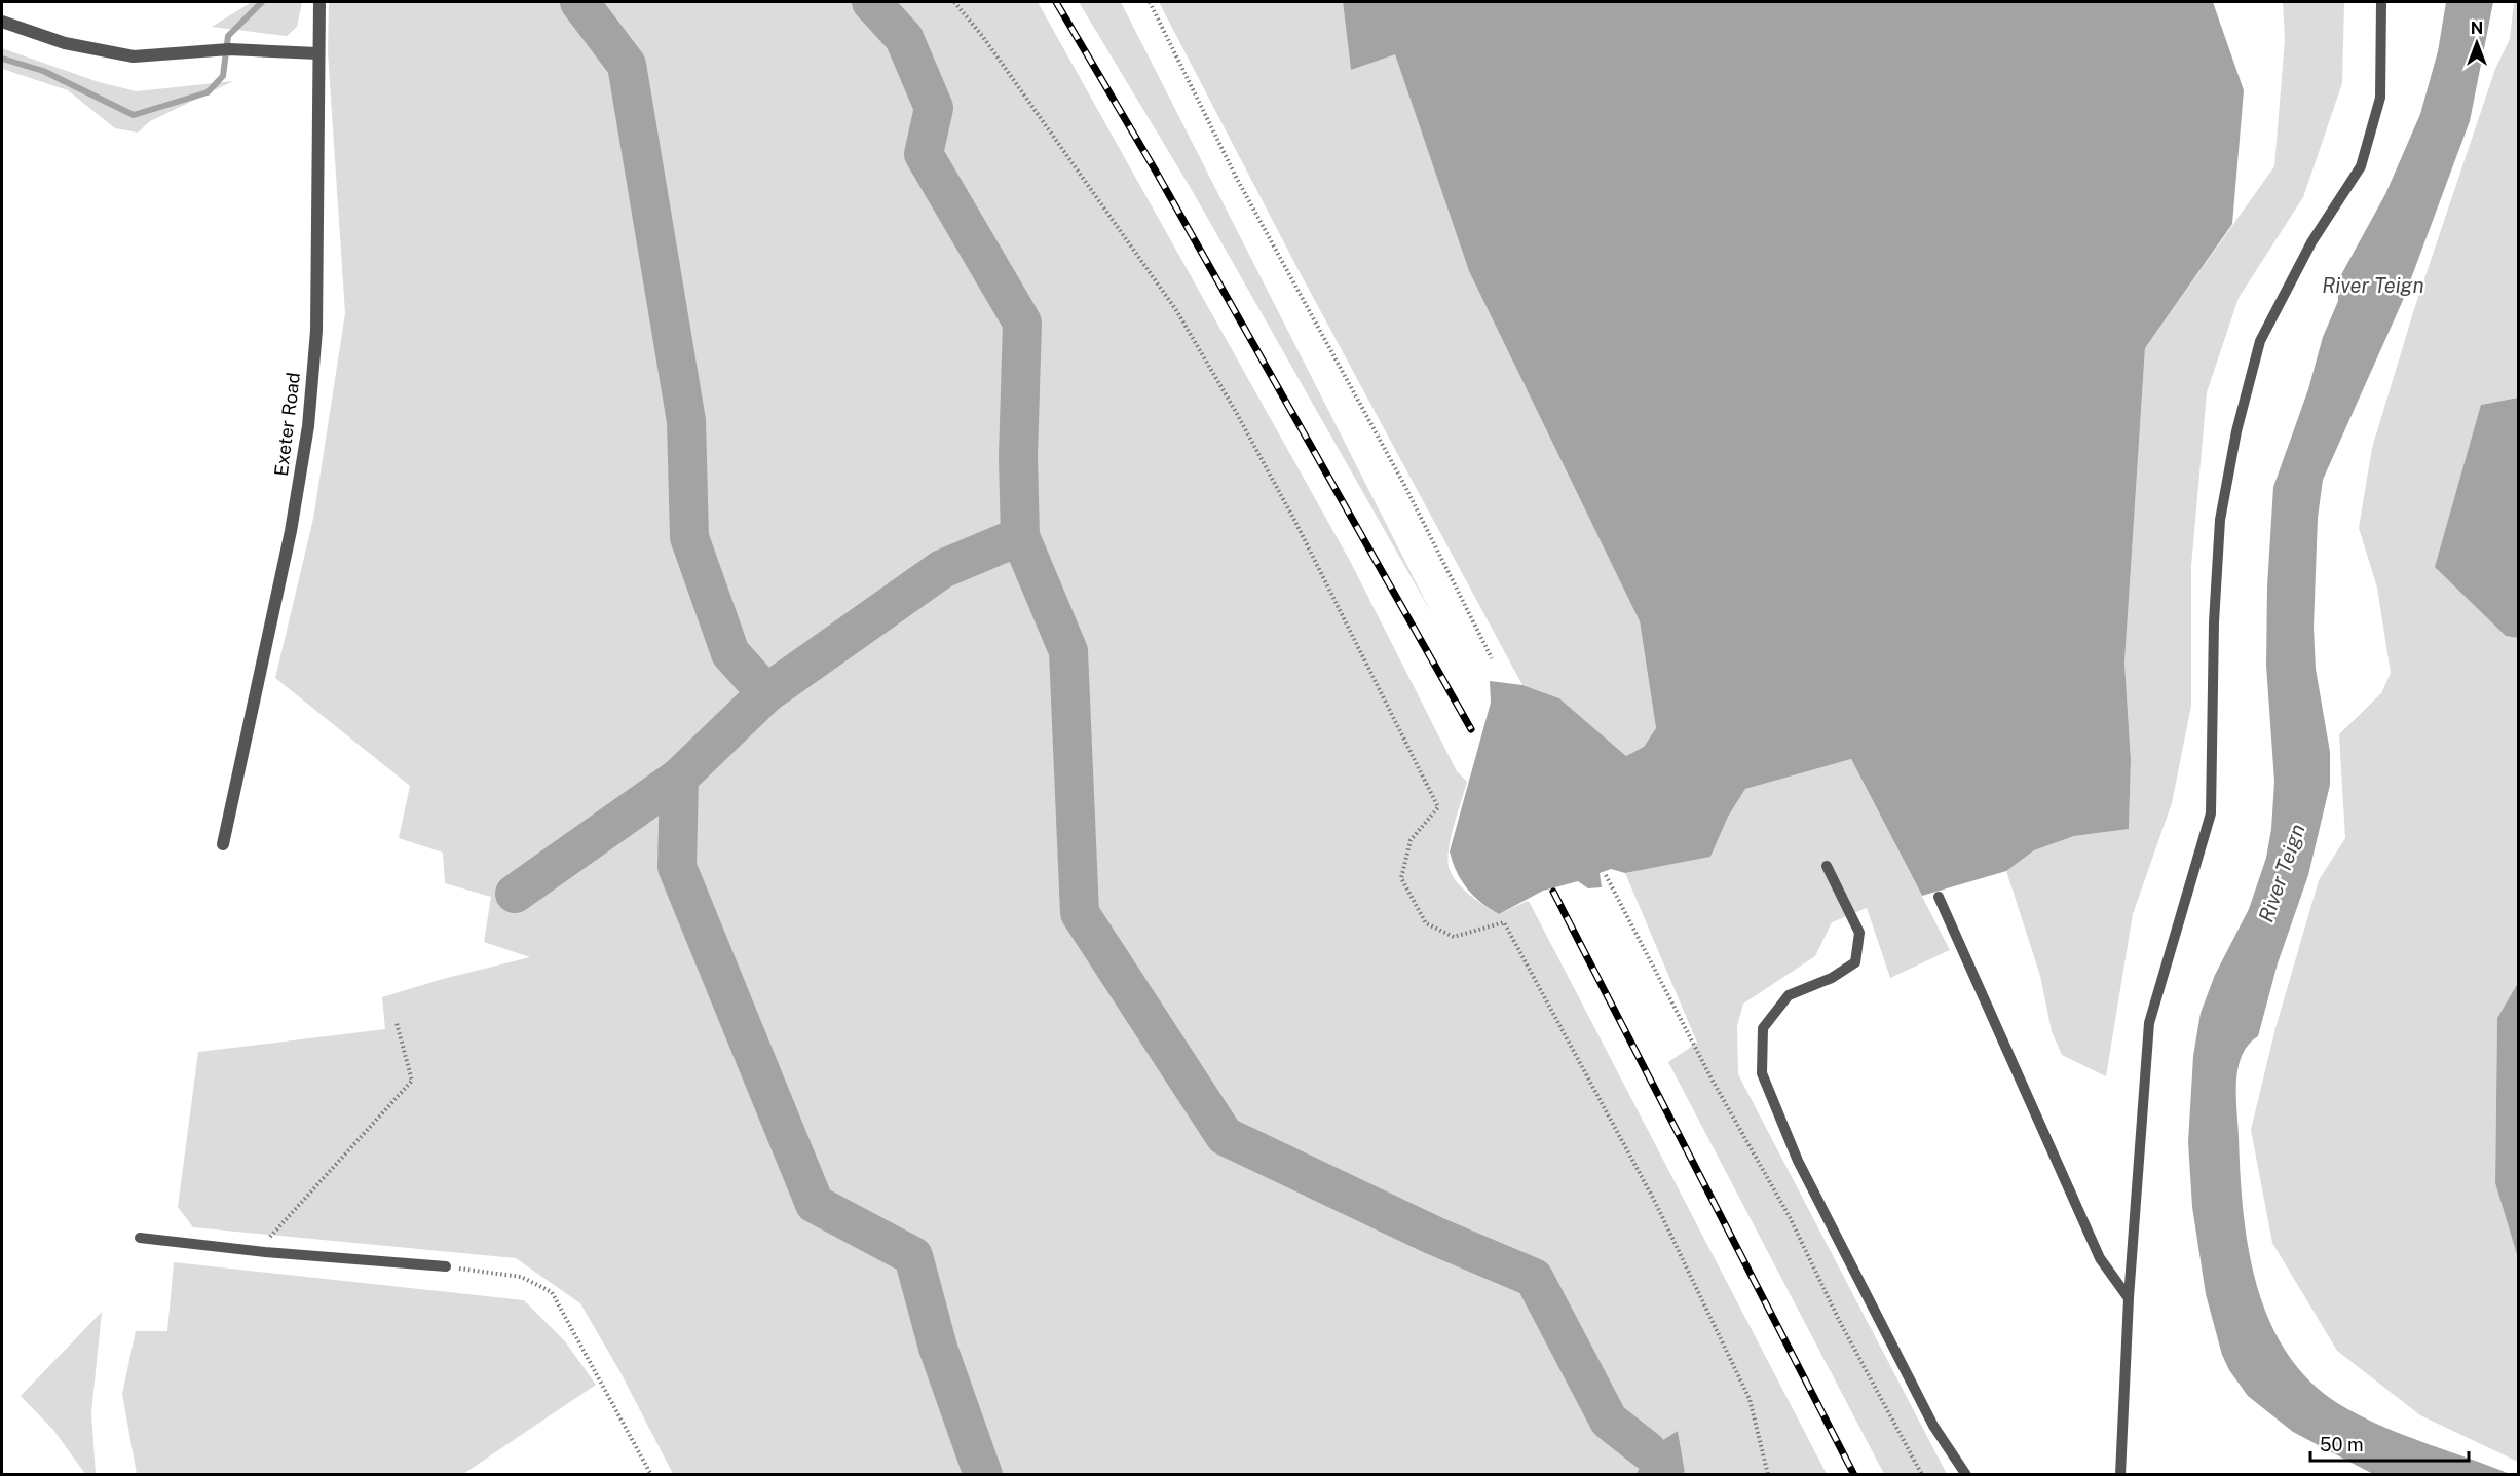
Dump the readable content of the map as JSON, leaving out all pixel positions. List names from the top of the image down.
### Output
{
  "streets": {
    "street": ["Exeter Road"]
  },
  "water": ["River Teign"],
  "scale_bar": "50 m",
  "north": "top"
}
